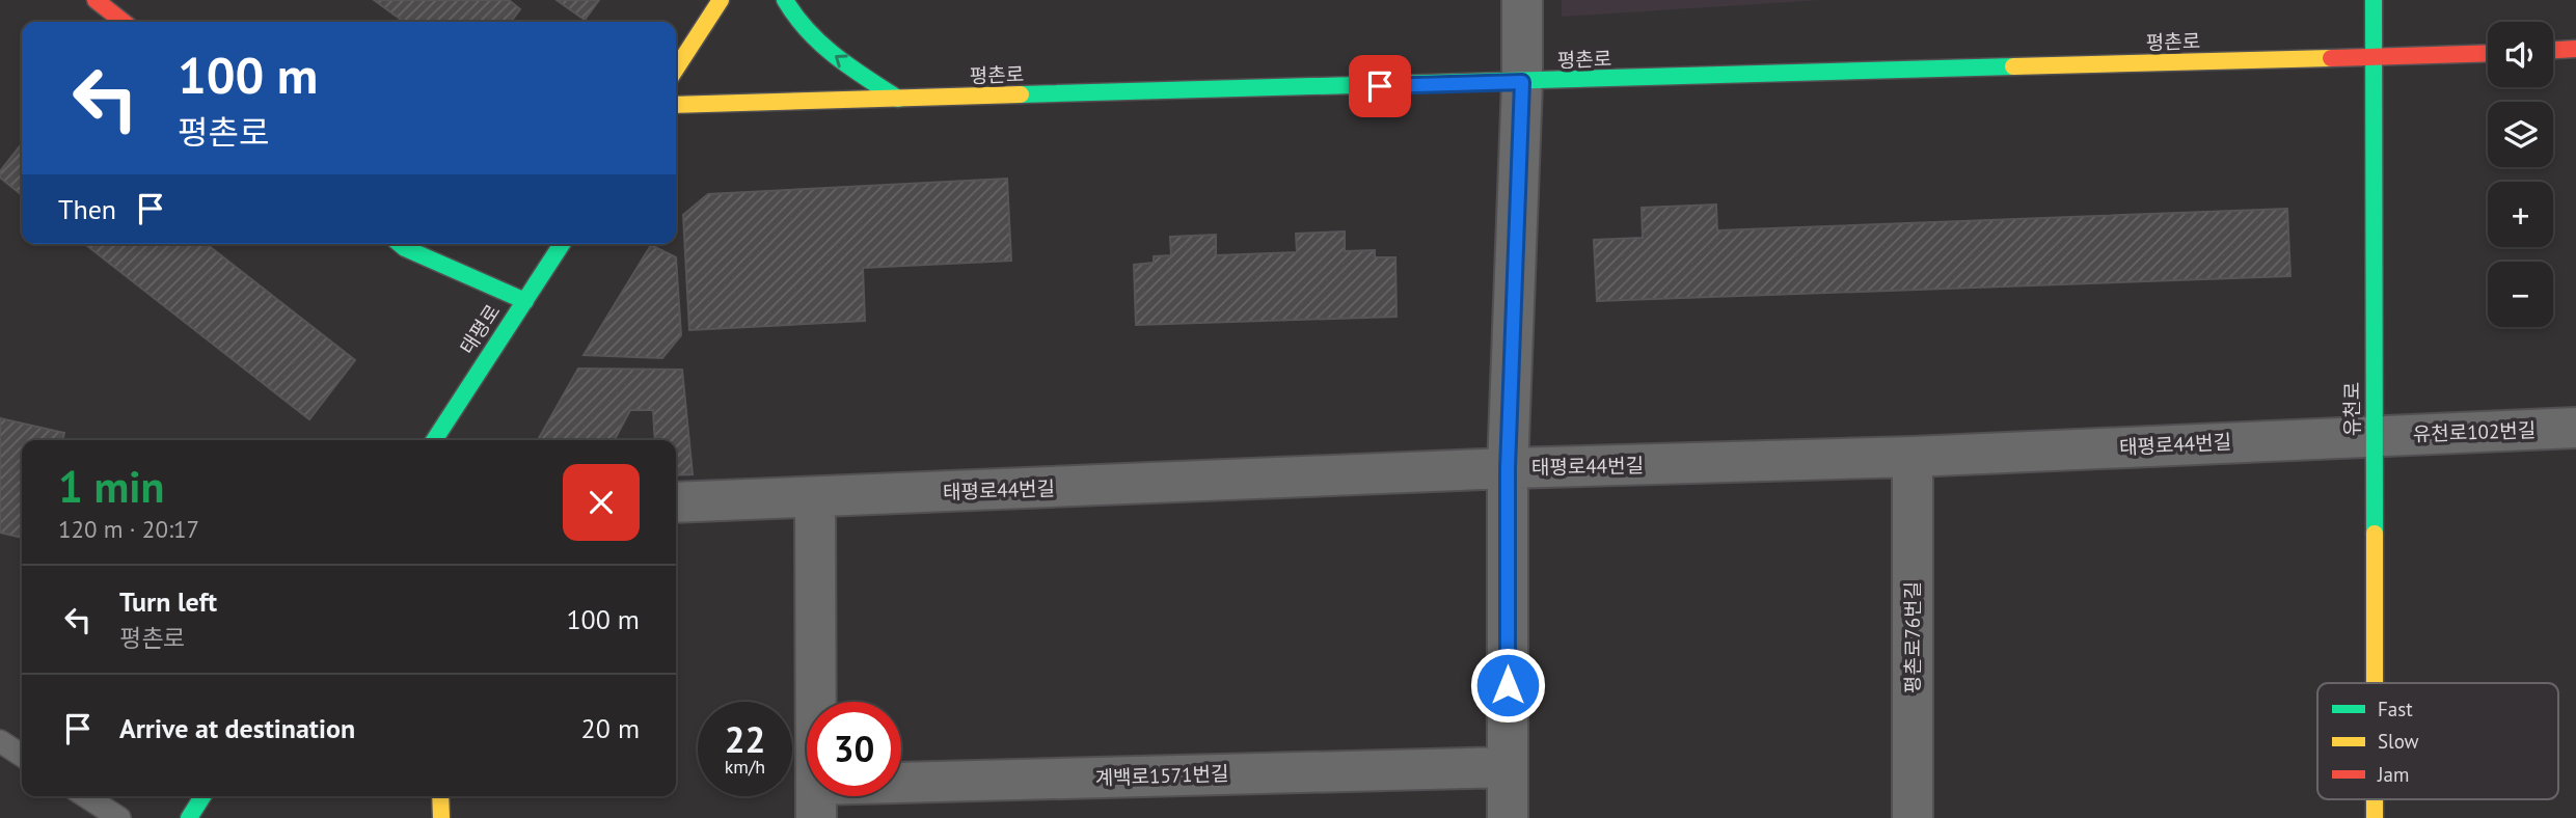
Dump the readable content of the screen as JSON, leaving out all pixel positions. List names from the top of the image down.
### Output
{
  "streets": {
    "main road": ["평촌로", "태평로", "유천로"],
    "street": [
      "유천로102번길",
      "태평로44번길",
      "평촌로76번길",
      "계백로1571번길"
    ]
  },
  "crossings": [
    ["평촌로", "유천로"],
    ["유천로", "유천로102번길"],
    ["유천로", "태평로44번길"],
    ["유천로102번길", "태평로44번길"],
    ["태평로44번길", "평촌로76번길"],
    ["태평로44번길", "계백로1571번길"]
  ],
  "legend": ["Fast", "Slow", "Jam"],
  "page": {
    "map_buttons": ["+", "−"],
    "turn": ["100 m", "평촌로"],
    "then": "Then",
    "heading": ["1 min", "120 m · 20:17"],
    "list": [
      {
        "name": "Turn left",
        "note": "평촌로",
        "value": "100 m"
      },
      {
        "name": "Arrive at destination",
        "value": "20 m"
      }
    ],
    "speed": "22 km/h",
    "limit": "30"
  }
}
